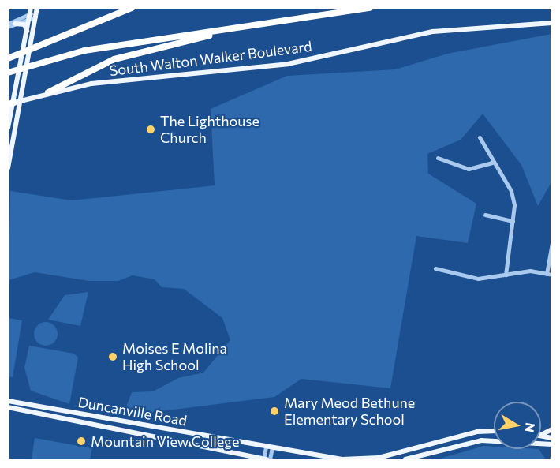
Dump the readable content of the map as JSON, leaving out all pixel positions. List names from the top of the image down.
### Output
{
  "streets": {
    "highway": ["South Walton Walker Boulevard"],
    "main road": ["Duncanville Road"]
  },
  "places": [
    "The Lighthouse Church",
    "Moises E Molina High School",
    "Mary Meod Bethune Elementary School",
    "Mountain View College"
  ],
  "north": "right"
}
